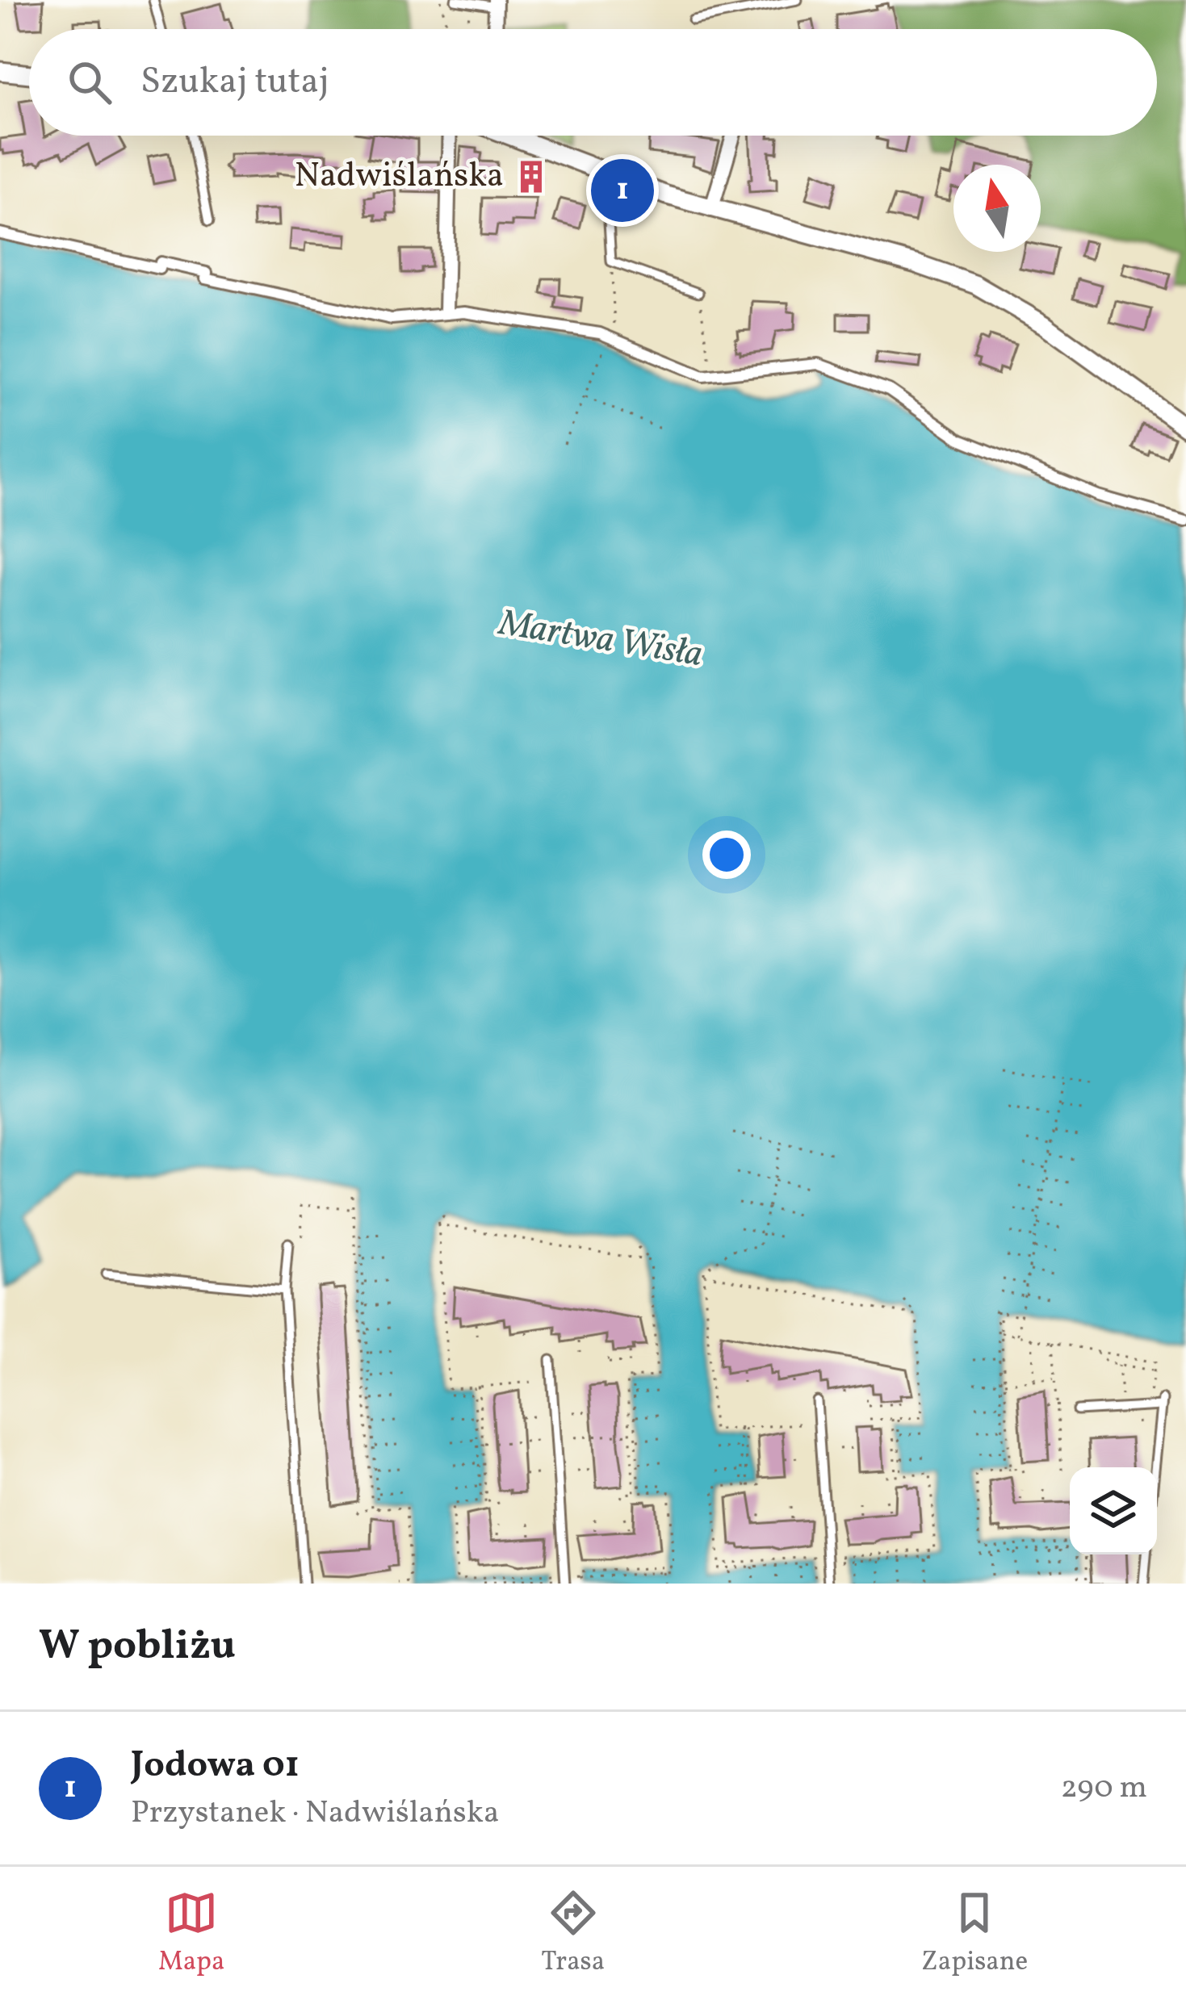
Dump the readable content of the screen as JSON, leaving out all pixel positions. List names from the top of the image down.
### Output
{
  "water": ["Martwa Wisła"],
  "places": {
    "building": ["Nadwiślańska"]
  },
  "north": "top",
  "page": {
    "search": "Szukaj tutaj",
    "pins": "1",
    "heading": "W pobliżu",
    "list": [
      {
        "mark": "1",
        "name": "Jodowa 01",
        "note": "Przystanek · Nadwiślańska",
        "value": "290 m"
      }
    ],
    "nav": ["Mapa", "Trasa", "Zapisane"]
  }
}
